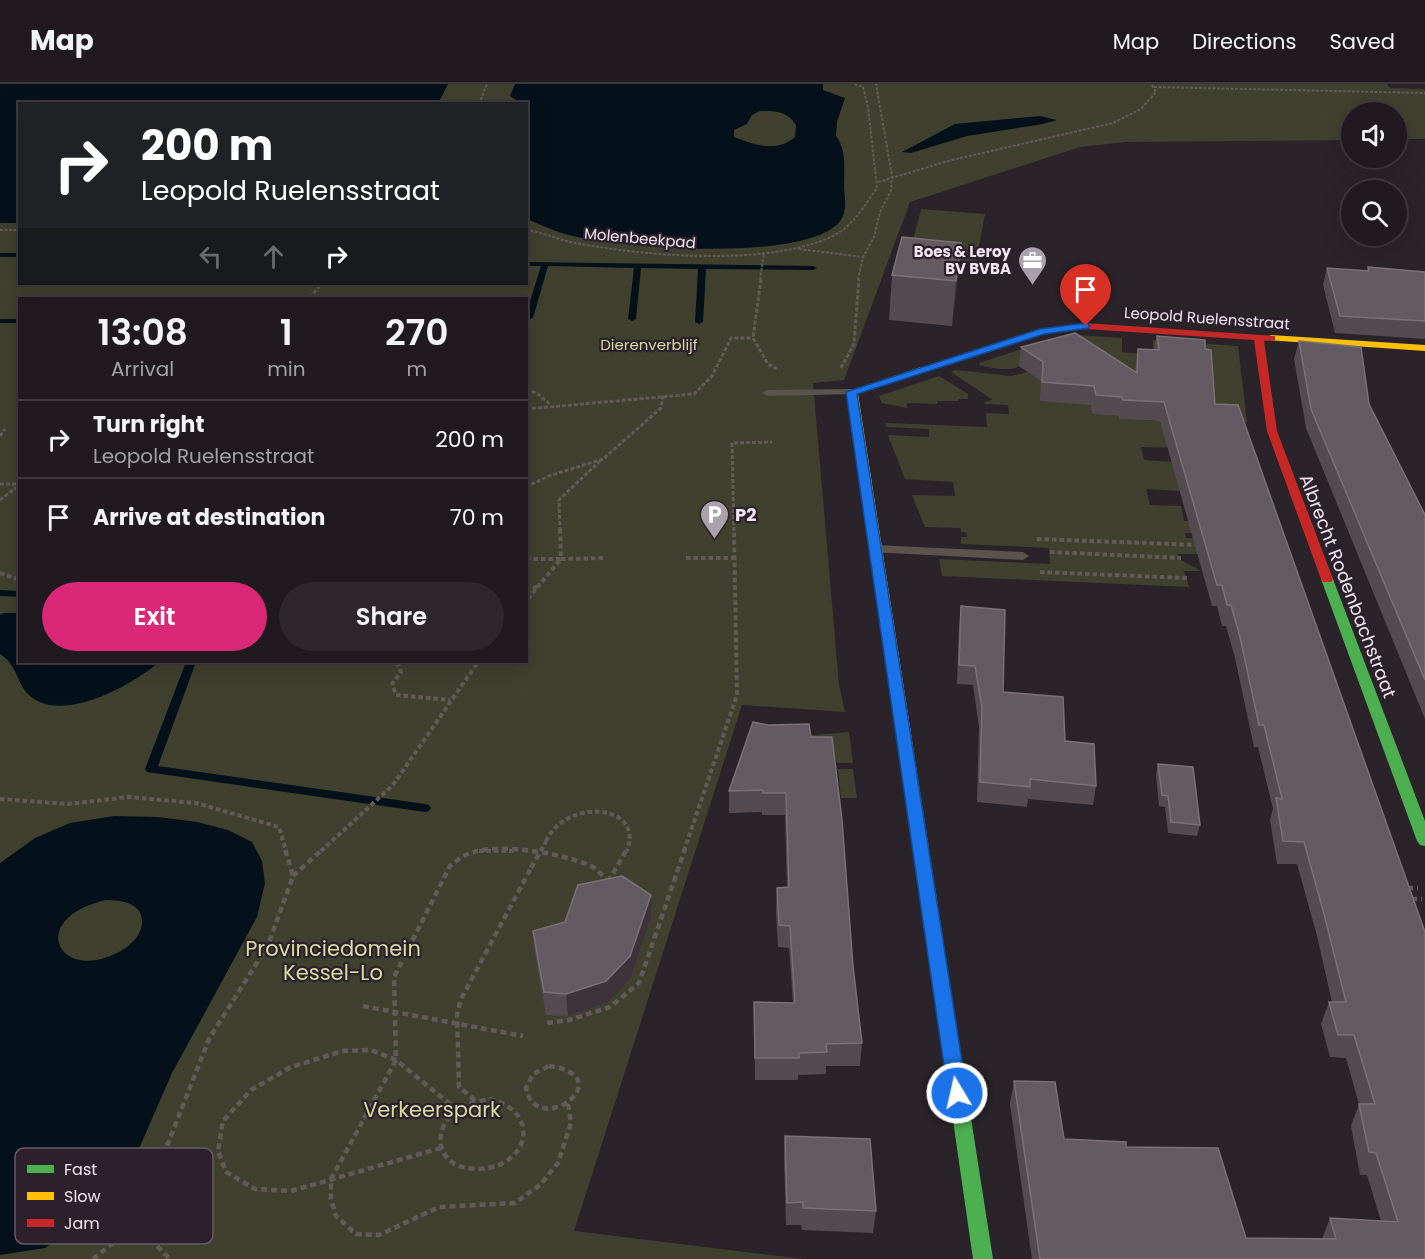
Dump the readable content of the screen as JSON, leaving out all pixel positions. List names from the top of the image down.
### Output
{
  "streets": {
    "street": ["Leopold Ruelensstraat", "Albrecht Rodenbachstraat"],
    "path": ["Molenbeekpad"]
  },
  "crossings": [
    ["Leopold Ruelensstraat", "Albrecht Rodenbachstraat"]
  ],
  "parks": ["Dierenverblijf", "Provinciedomein Kessel-Lo", "Verkeerspark"],
  "places": {
    "office": ["Boes & Leroy BV BVBA"],
    "parking": ["P2"]
  },
  "legend": ["Fast", "Slow", "Jam"],
  "page": {
    "header": "Map",
    "nav": ["Map", "Directions", "Saved"],
    "turn": ["200 m", "Leopold Ruelensstraat"],
    "eta": [
      "13:08",
      "Arrival",
      "1",
      "min",
      "270",
      "m"
    ],
    "list": [
      {
        "name": "Turn right",
        "note": "Leopold Ruelensstraat",
        "value": "200 m"
      },
      {
        "name": "Arrive at destination",
        "value": "70 m"
      }
    ],
    "buttons": ["Exit", "Share"]
  }
}
